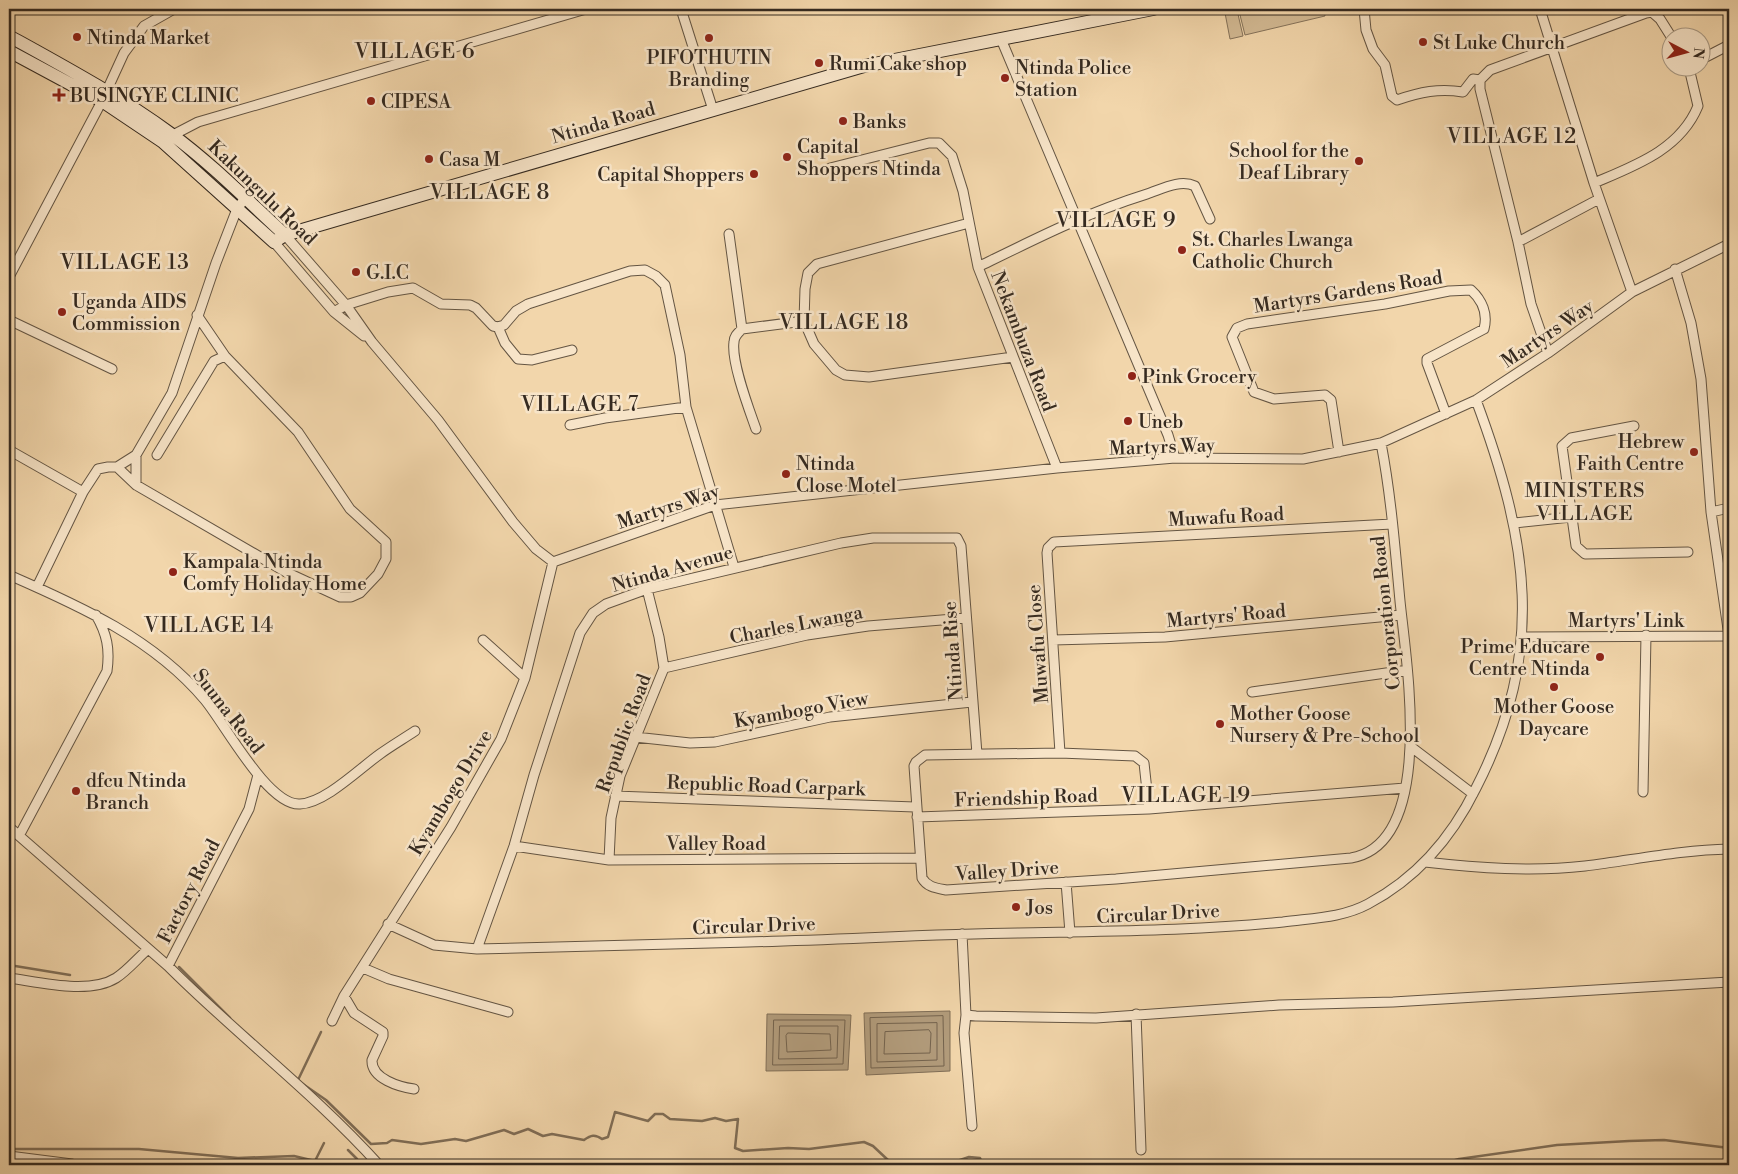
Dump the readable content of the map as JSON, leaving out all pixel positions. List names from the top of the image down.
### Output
{
  "streets": {
    "main road": ["Ntinda Road", "Kakungulu Road"],
    "street": [
      "Martyrs Gardens Road",
      "Martyrs Way",
      "Nekambuza Road",
      "Muwafu Road",
      "Ntinda Avenue",
      "Corporation Road",
      "Martyrs' Road",
      "Martyrs' Link",
      "Charles Lwanga",
      "Muwafu Close",
      "Ntinda Rise",
      "Kyambogo View",
      "Suuna Road",
      "Republic Road",
      "Republic Road Carpark",
      "Kyambogo Drive",
      "Friendship Road",
      "Valley Road",
      "Valley Drive",
      "Factory Road",
      "Circular Drive"
    ]
  },
  "crossings": [
    ["Ntinda Road", "Kakungulu Road"],
    ["Kakungulu Road", "Martyrs Way"],
    ["Kakungulu Road", "Kyambogo Drive"],
    ["Martyrs Gardens Road", "Martyrs Way"],
    ["Martyrs Way", "Nekambuza Road"],
    ["Martyrs Way", "Corporation Road"],
    ["Martyrs Way", "Kyambogo Drive"],
    ["Martyrs Way", "Circular Drive"],
    ["Muwafu Road", "Corporation Road"],
    ["Muwafu Road", "Muwafu Close"],
    ["Ntinda Avenue", "Ntinda Rise"],
    ["Ntinda Avenue", "Republic Road"],
    ["Ntinda Avenue", "Valley Road"],
    ["Ntinda Avenue", "Circular Drive"],
    ["Corporation Road", "Martyrs' Road"],
    ["Corporation Road", "Friendship Road"],
    ["Corporation Road", "Valley Drive"],
    ["Martyrs' Road", "Muwafu Close"],
    ["Martyrs' Link", "Circular Drive"],
    ["Charles Lwanga", "Ntinda Rise"],
    ["Charles Lwanga", "Republic Road"],
    ["Muwafu Close", "Valley Drive"],
    ["Ntinda Rise", "Kyambogo View"],
    ["Ntinda Rise", "Valley Drive"],
    ["Kyambogo View", "Republic Road"],
    ["Suuna Road", "Factory Road"],
    ["Republic Road", "Republic Road Carpark"],
    ["Republic Road", "Valley Road"],
    ["Republic Road Carpark", "Valley Drive"],
    ["Kyambogo Drive", "Circular Drive"],
    ["Friendship Road", "Valley Drive"],
    ["Valley Road", "Valley Drive"]
  ],
  "districts": [
    "VILLAGE 6",
    "VILLAGE 12",
    "VILLAGE 8",
    "VILLAGE 9",
    "VILLAGE 13",
    "VILLAGE 18",
    "VILLAGE 7",
    "MINISTERS VILLAGE",
    "VILLAGE 14",
    "VILLAGE 19"
  ],
  "places": {
    "other": [
      "Ntinda Market",
      "PIFOTHUTIN Branding",
      "St Luke Church",
      "Rumi Cake shop",
      "Ntinda Police Station",
      "CIPESA",
      "Banks",
      "Capital Shoppers Ntinda",
      "Casa M",
      "School for the Deaf Library",
      "Capital Shoppers",
      "St. Charles Lwanga Catholic Church",
      "G.I.C",
      "Uganda AIDS Commission",
      "Pink Grocery",
      "Uneb",
      "Hebrew Faith Centre",
      "Ntinda Close Motel",
      "Kampala Ntinda Comfy Holiday Home",
      "Prime Educare Centre Ntinda",
      "Mother Goose Daycare",
      "Mother Goose Nursery & Pre-School",
      "dfcu Ntinda Branch",
      "Jos"
    ],
    "health": ["BUSINGYE CLINIC"]
  },
  "north": "right"
}
